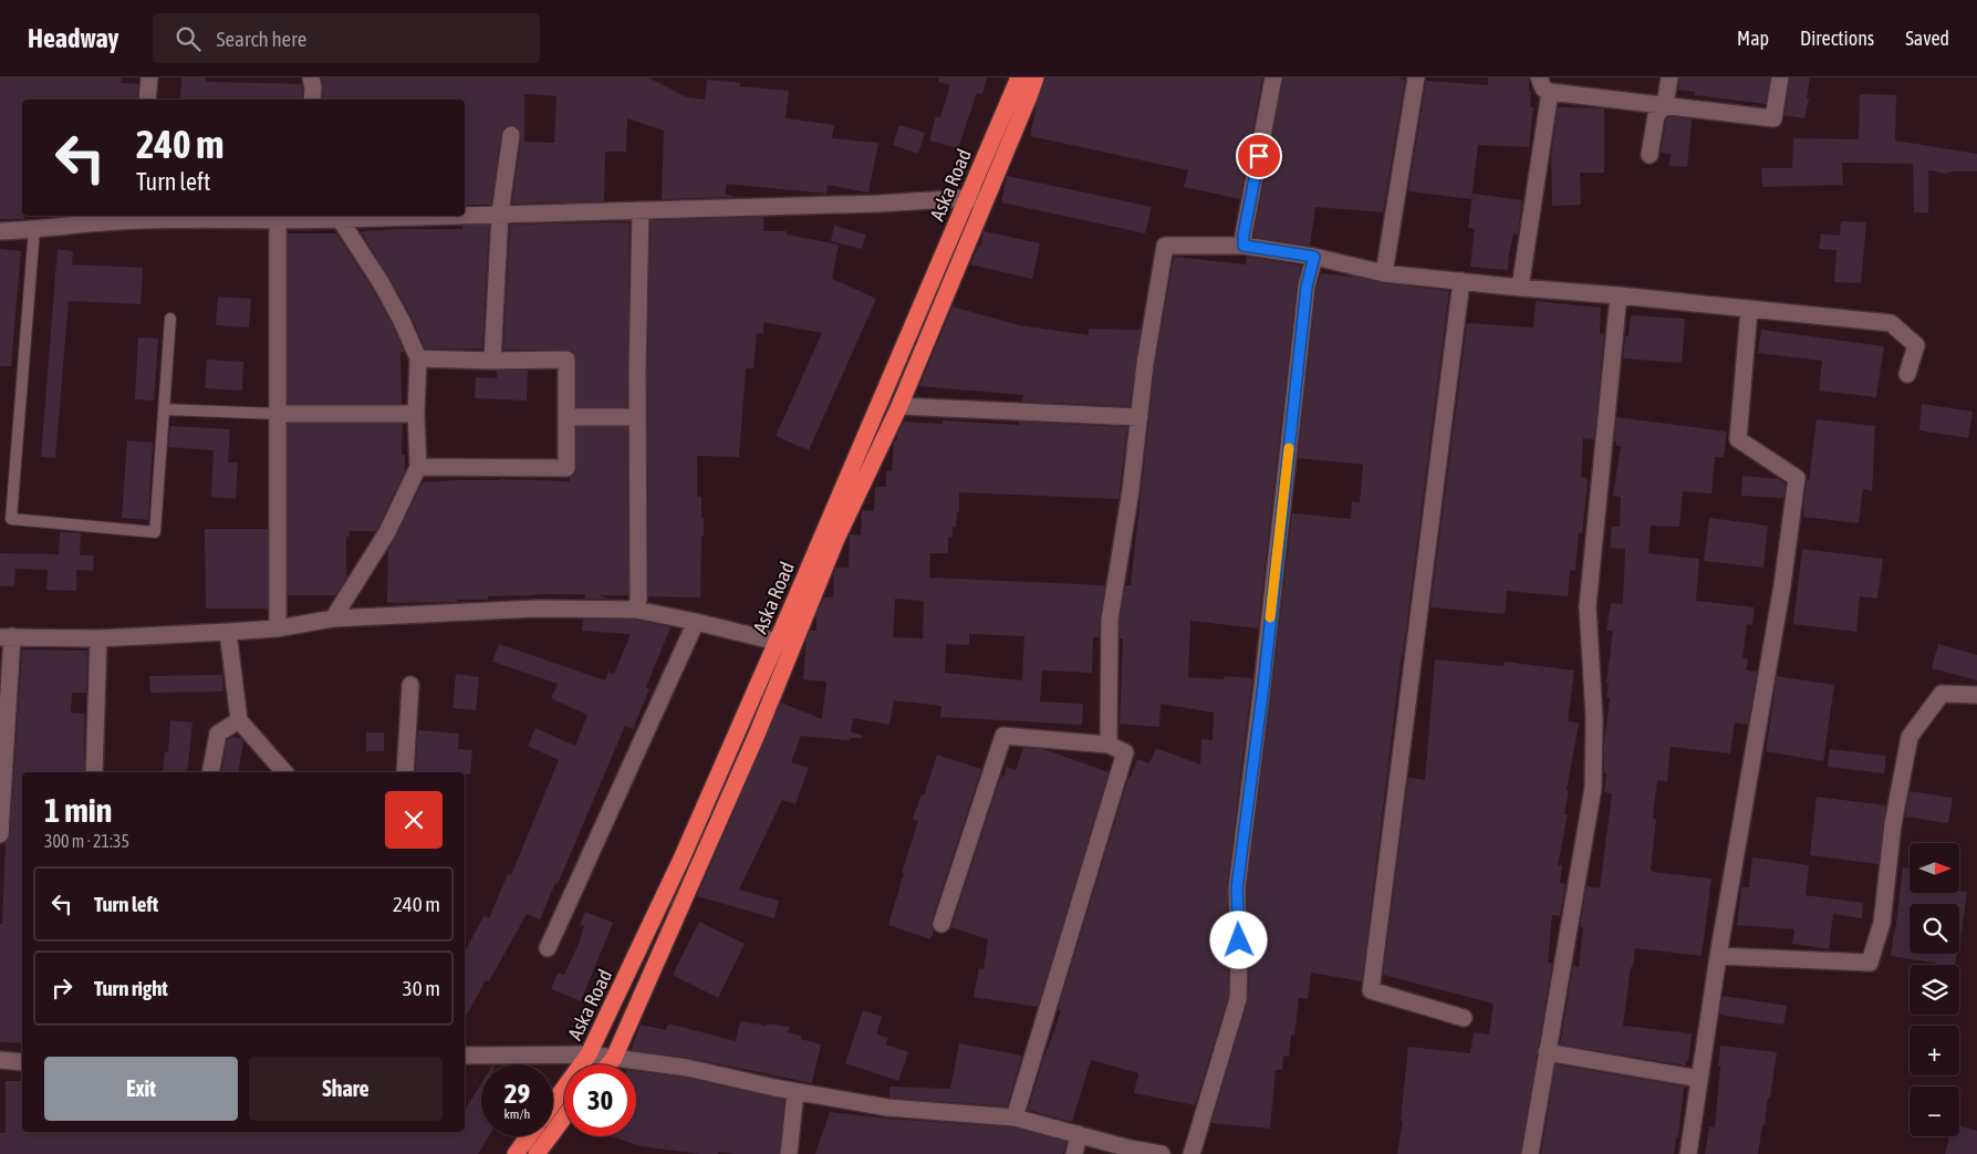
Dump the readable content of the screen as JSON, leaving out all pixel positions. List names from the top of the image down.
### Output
{
  "streets": {
    "highway": ["Aska Road"]
  },
  "north": "right",
  "page": {
    "header": "Headway",
    "search": "Search here",
    "nav": ["Map", "Directions", "Saved"],
    "turn": ["240 m", "Turn left"],
    "heading": ["1 min", "300 m · 21:35"],
    "map_buttons": ["+", "−"],
    "list": [
      {
        "name": "Turn left",
        "value": "240 m"
      },
      {
        "name": "Turn right",
        "value": "30 m"
      }
    ],
    "buttons": ["Exit", "Share"],
    "speed": "29 km/h",
    "limit": "30"
  }
}
